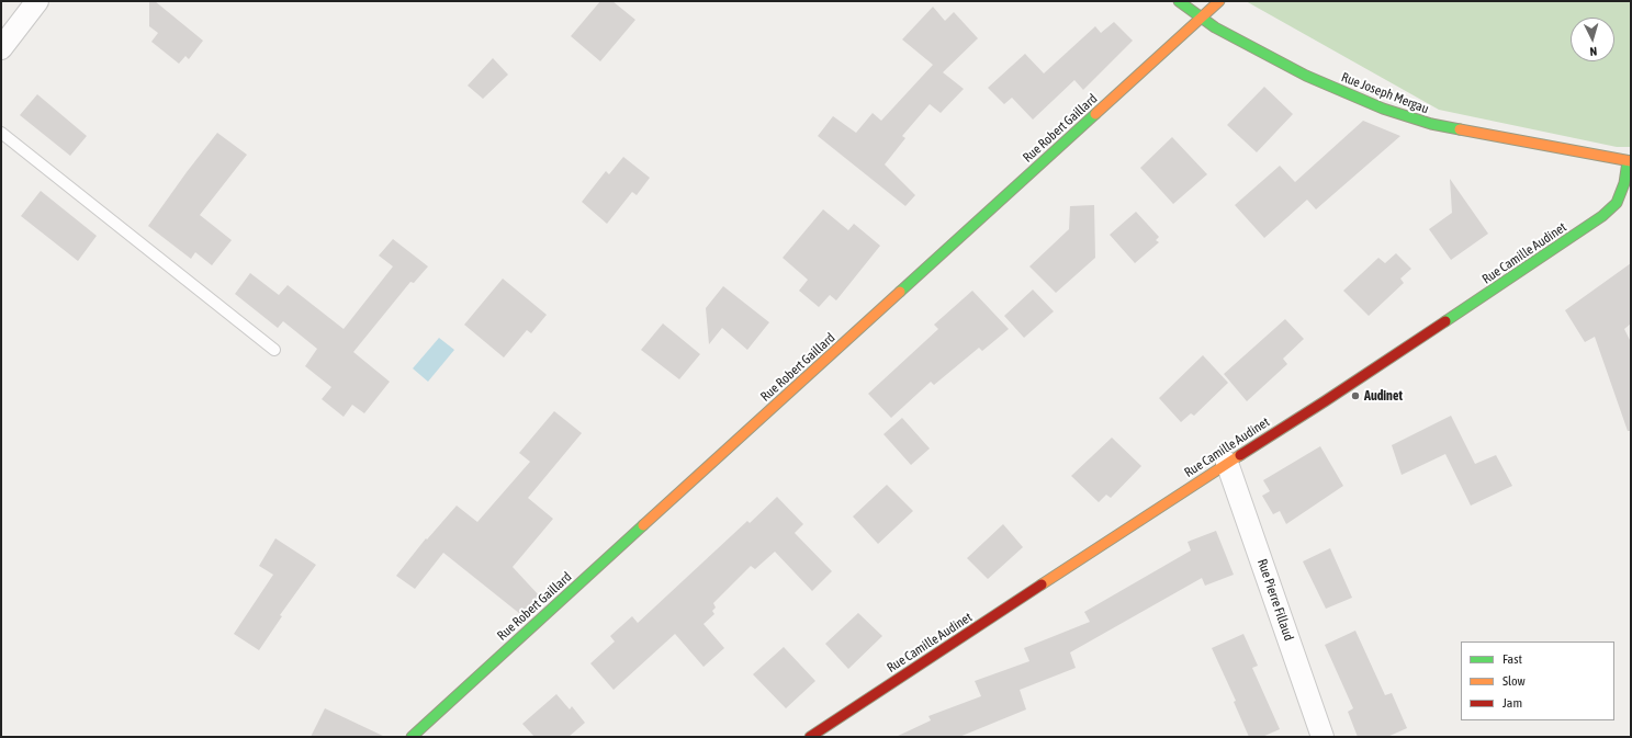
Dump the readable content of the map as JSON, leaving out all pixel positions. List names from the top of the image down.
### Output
{
  "streets": {
    "street": [
      "Rue Joseph Mergau",
      "Rue Robert Gaillard",
      "Rue Camille Audinet",
      "Rue Pierre Fillaud"
    ]
  },
  "crossings": [
    ["Rue Joseph Mergau", "Rue Robert Gaillard"],
    ["Rue Joseph Mergau", "Rue Camille Audinet"],
    ["Rue Camille Audinet", "Rue Pierre Fillaud"]
  ],
  "places": ["Audinet"],
  "legend": ["Fast", "Slow", "Jam"],
  "north": "bottom"
}
